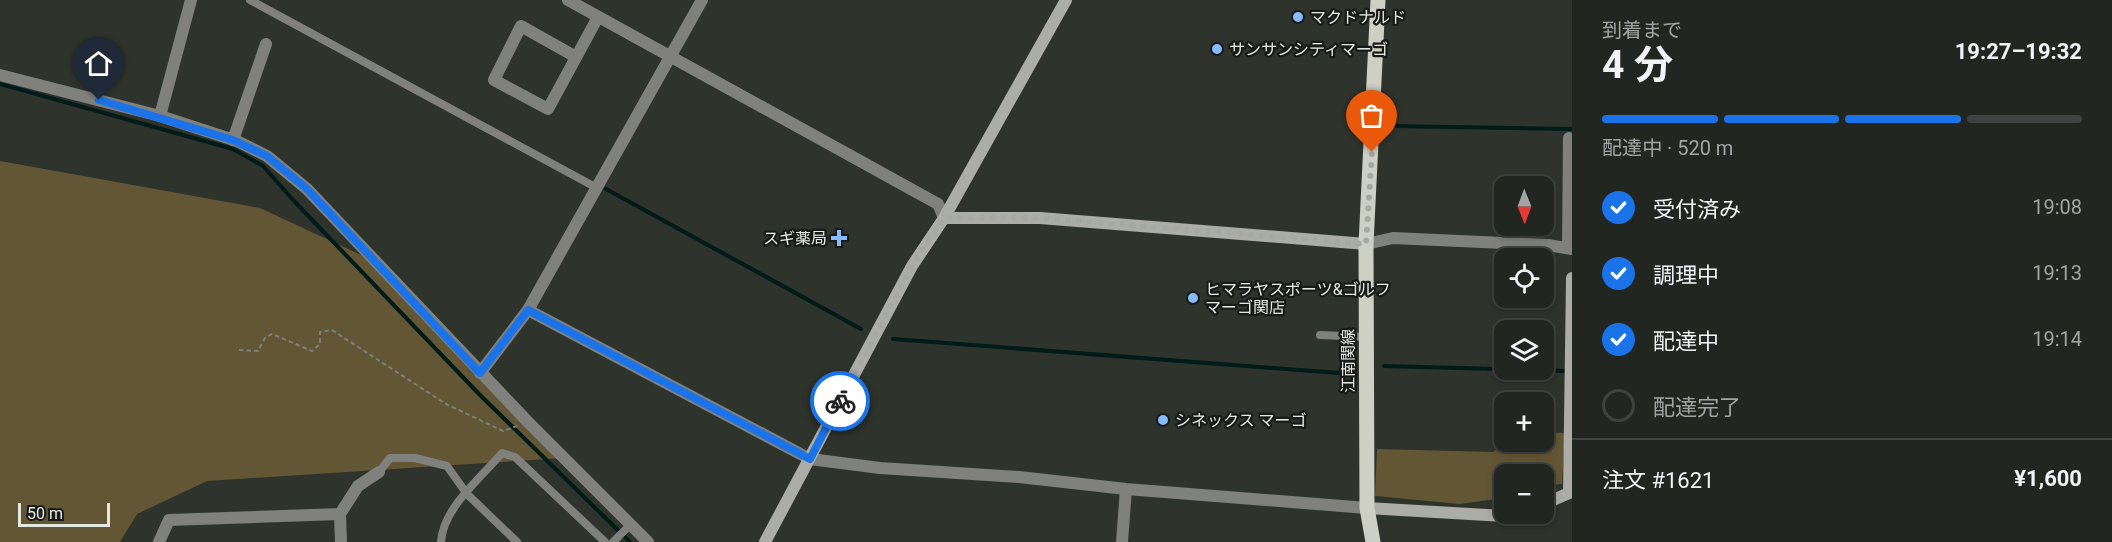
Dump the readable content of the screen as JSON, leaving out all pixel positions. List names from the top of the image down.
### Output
{
  "streets": {
    "main road": ["江南関線"]
  },
  "places": {
    "other": [
      "マクドナルド",
      "サンサンシティマーゴ",
      "ヒマラヤスポーツ&ゴルフ マーゴ関店",
      "シネックス マーゴ"
    ],
    "health": ["スギ薬局"]
  },
  "scale_bar": "50 m",
  "north": "bottom",
  "page": {
    "heading": ["4 分", "到着まで", "19:27–19:32"],
    "panel": ["注文 #1621", "¥1,600"],
    "bar": "配達中 · 520 m",
    "list": [
      ["受付済み", "19:08"],
      ["調理中", "19:13"],
      ["配達中", "19:14"],
      "配達完了"
    ],
    "map_buttons": ["+", "−"],
    "scale": "50 m"
  }
}
